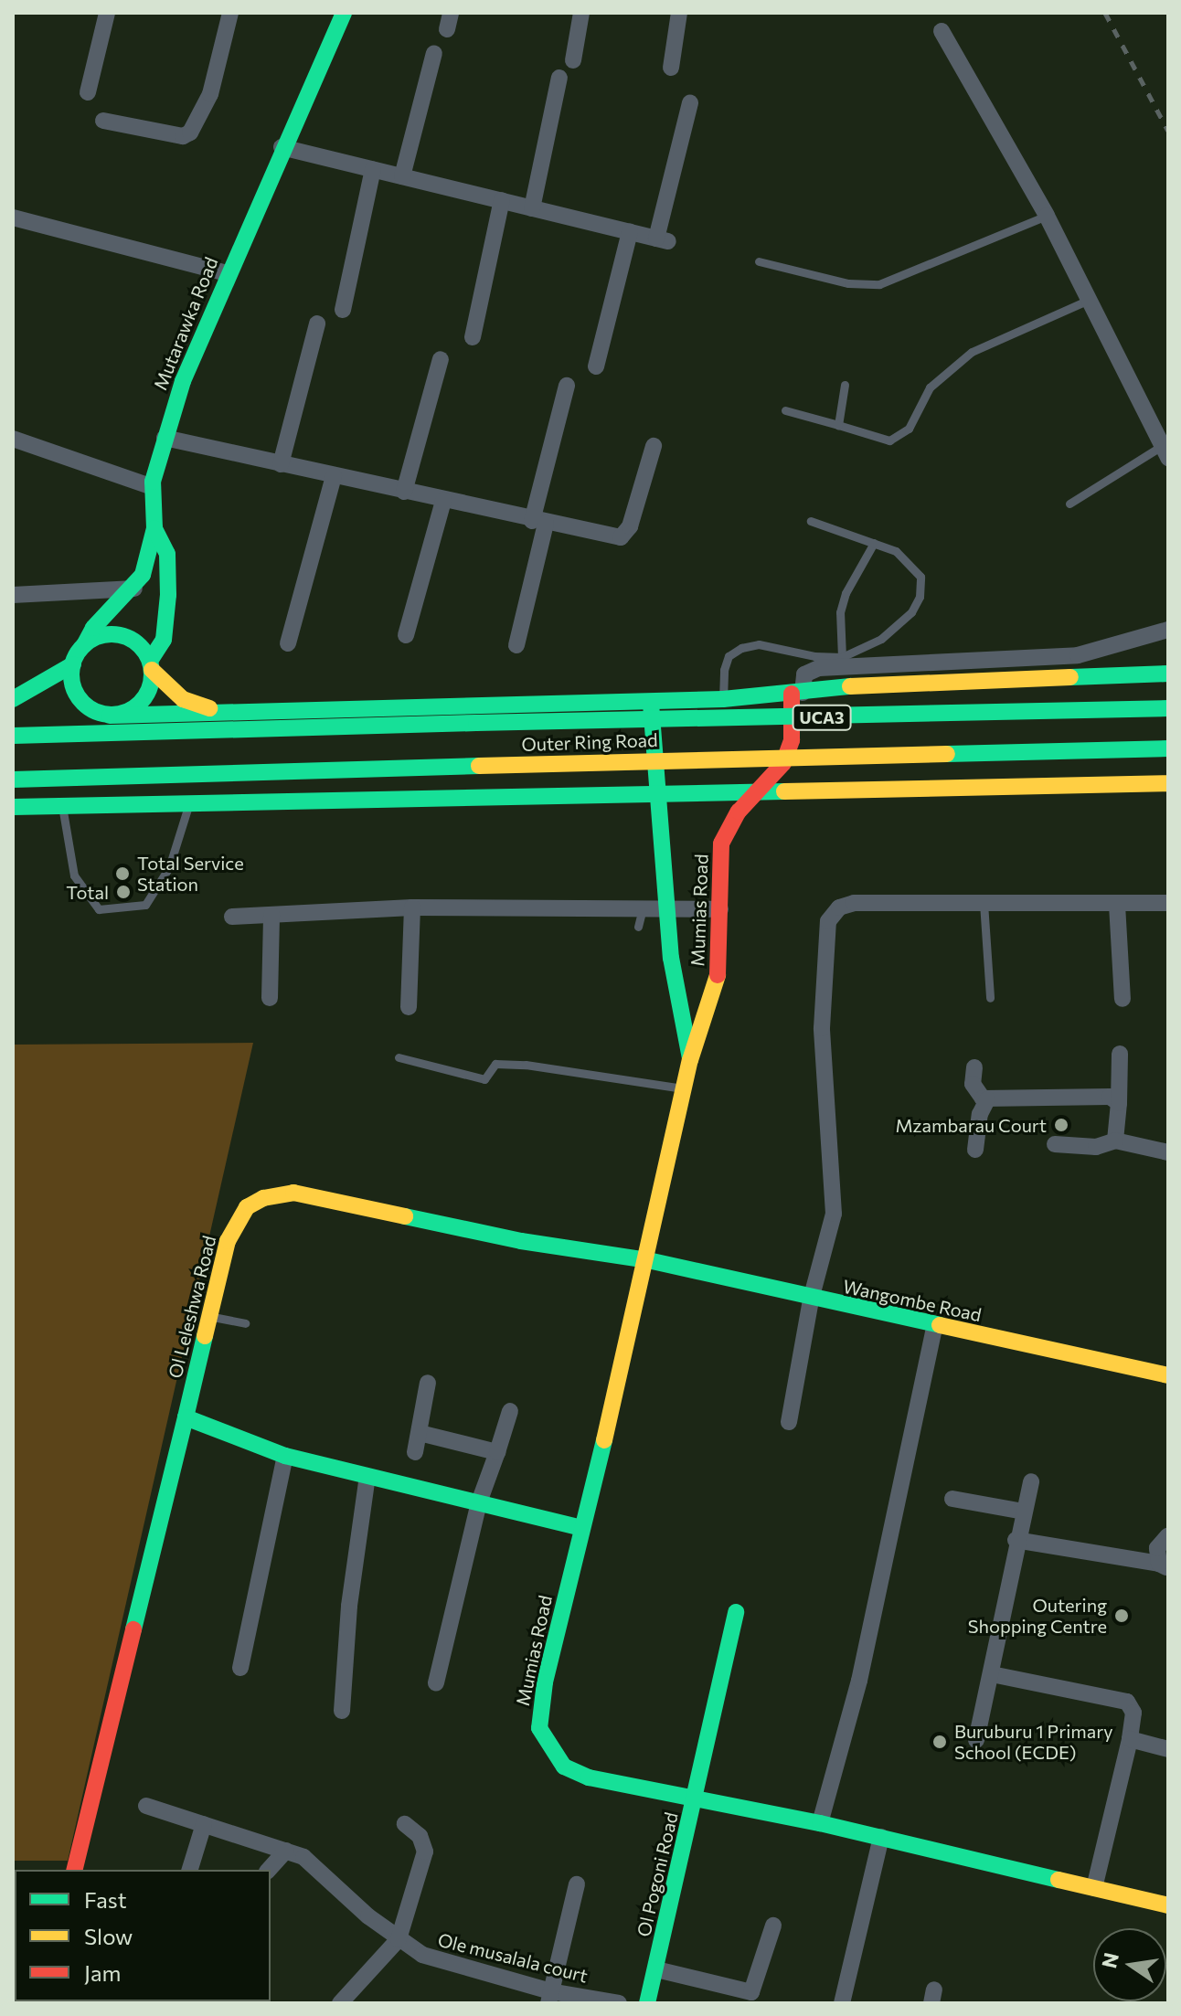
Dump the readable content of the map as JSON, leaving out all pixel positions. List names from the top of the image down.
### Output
{
  "streets": {
    "main road": [
      "Mutarawka Road",
      "UCA3",
      "Outer Ring Road",
      "Mumias Road",
      "Wangombe Road",
      "Ol Leleshwa Road",
      "Ol Pogoni Road"
    ],
    "street": ["Ole musalala court"]
  },
  "crossings": [
    ["Mutarawka Road", "UCA3"],
    ["UCA3", "Mumias Road"],
    ["Mumias Road", "Wangombe Road"],
    ["Mumias Road", "Ol Leleshwa Road"],
    ["Mumias Road", "Ol Pogoni Road"],
    ["Wangombe Road", "Ol Leleshwa Road"]
  ],
  "places": [
    "Total Service Station",
    "Total",
    "Mzambarau Court",
    "Outering Shopping Centre",
    "Buruburu 1 Primary School (ECDE)"
  ],
  "legend": ["Fast", "Slow", "Jam"],
  "north": "left"
}
